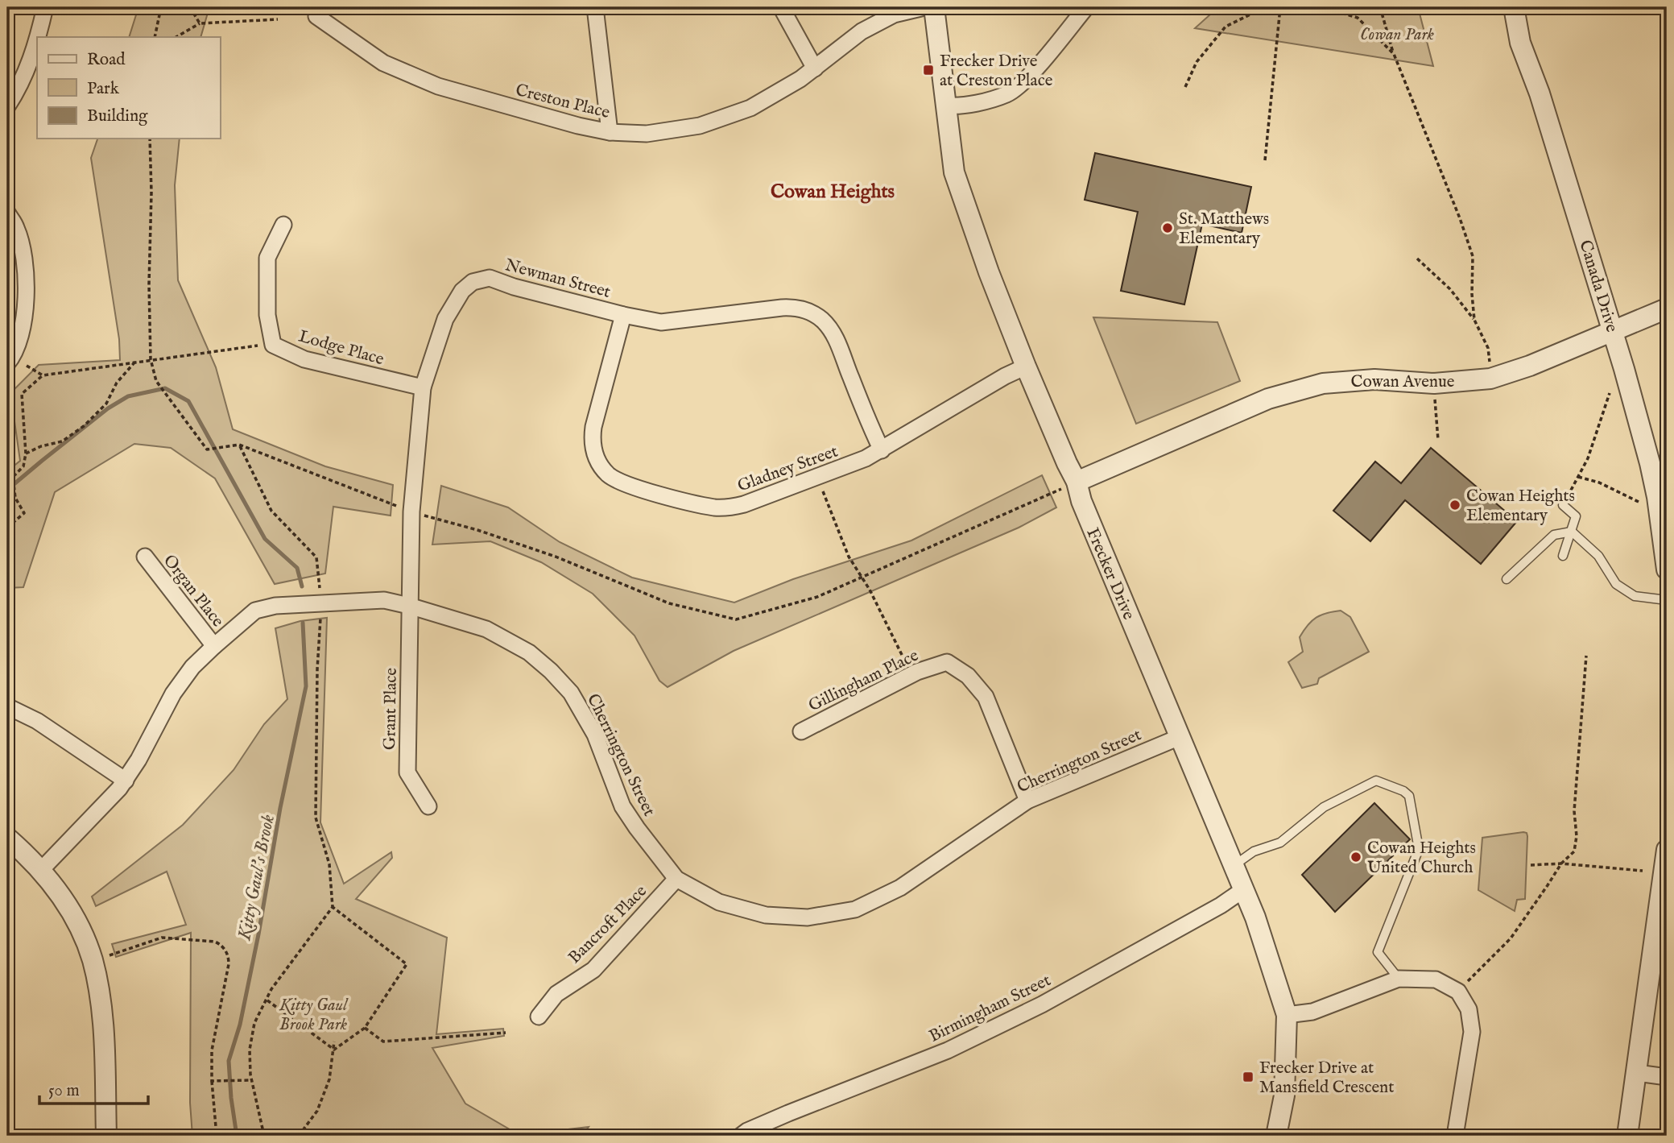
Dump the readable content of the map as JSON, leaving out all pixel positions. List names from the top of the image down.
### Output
{
  "streets": {
    "street": [
      "Creston Place",
      "Newman Street",
      "Canada Drive",
      "Lodge Place",
      "Cowan Avenue",
      "Gladney Street",
      "Frecker Drive",
      "Organ Place",
      "Gillingham Place",
      "Grant Place",
      "Cherrington Street",
      "Bancroft Place",
      "Birmingham Street"
    ]
  },
  "crossings": [
    ["Newman Street", "Lodge Place"],
    ["Newman Street", "Gladney Street"],
    ["Newman Street", "Grant Place"],
    ["Newman Street", "Cherrington Street"],
    ["Canada Drive", "Cowan Avenue"],
    ["Cowan Avenue", "Frecker Drive"],
    ["Gladney Street", "Frecker Drive"],
    ["Frecker Drive", "Cherrington Street"],
    ["Frecker Drive", "Birmingham Street"],
    ["Organ Place", "Cherrington Street"],
    ["Gillingham Place", "Cherrington Street"],
    ["Grant Place", "Cherrington Street"],
    ["Cherrington Street", "Bancroft Place"]
  ],
  "districts": ["Cowan Heights"],
  "water": ["Kitty Gaul's Brook"],
  "parks": ["Cowan Park", "Kitty Gaul Brook Park"],
  "places": {
    "transit": ["Frecker Drive at Creston Place", "Frecker Drive at Mansfield Crescent"],
    "other": ["St. Matthews Elementary", "Cowan Heights Elementary", "Cowan Heights United Church"]
  },
  "legend": ["Road", "Park", "Building"],
  "scale_bar": "50 m"
}
